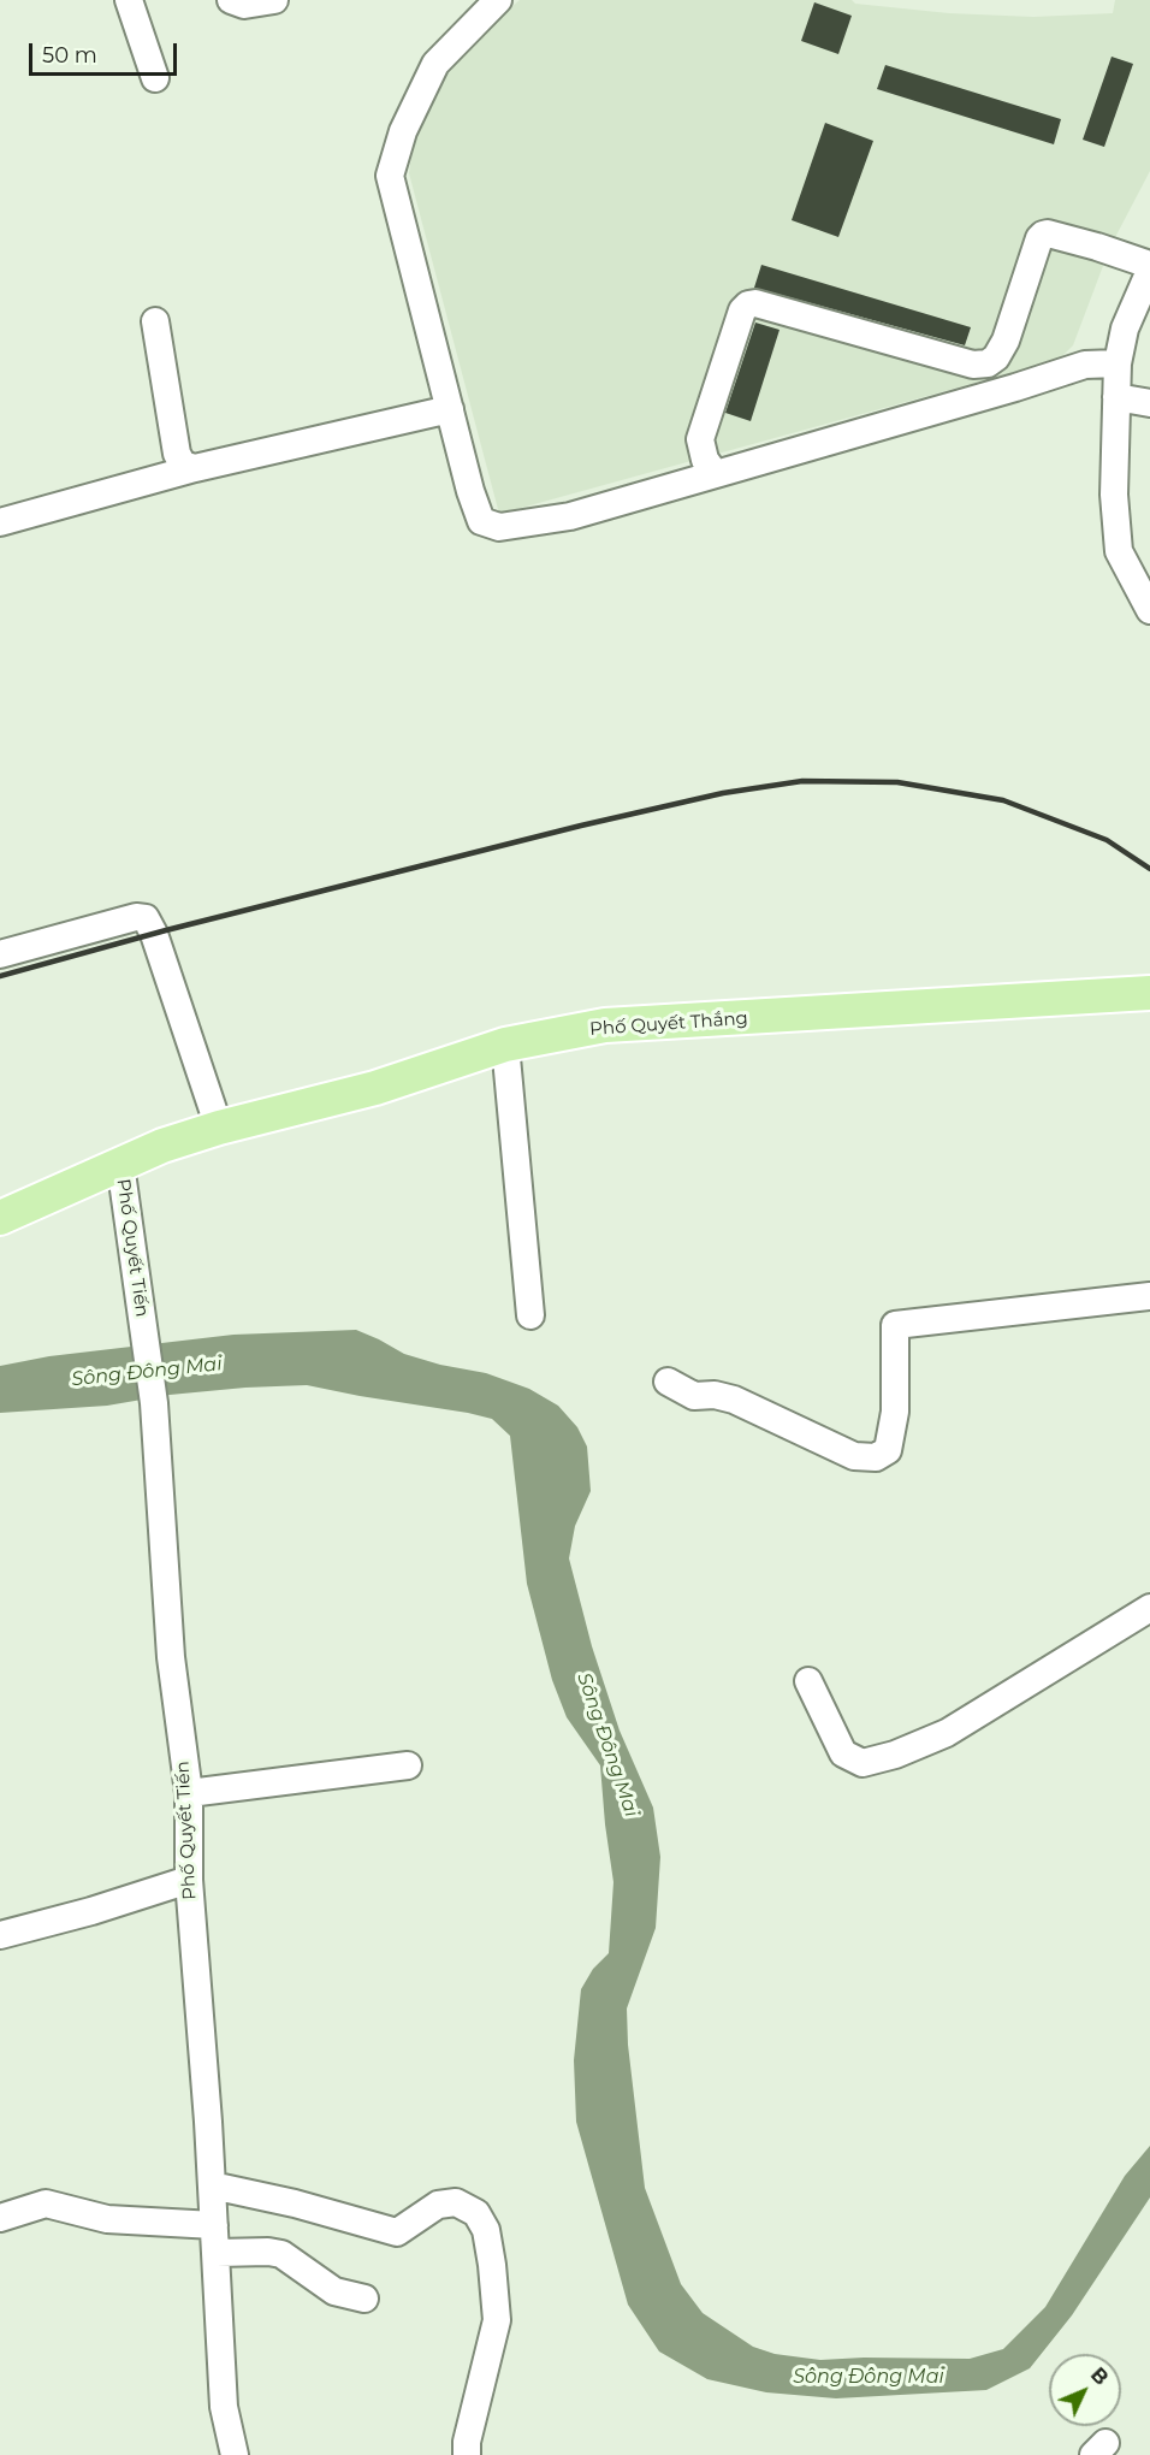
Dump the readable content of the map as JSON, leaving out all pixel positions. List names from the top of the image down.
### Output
{
  "streets": {
    "main road": ["Phố Quyết Thắng"],
    "street": ["Phố Quyết Tiến"]
  },
  "crossings": [
    ["Phố Quyết Thắng", "Phố Quyết Tiến"]
  ],
  "water": ["Sông Đông Mai"],
  "scale_bar": "50 m",
  "north": "top right"
}
